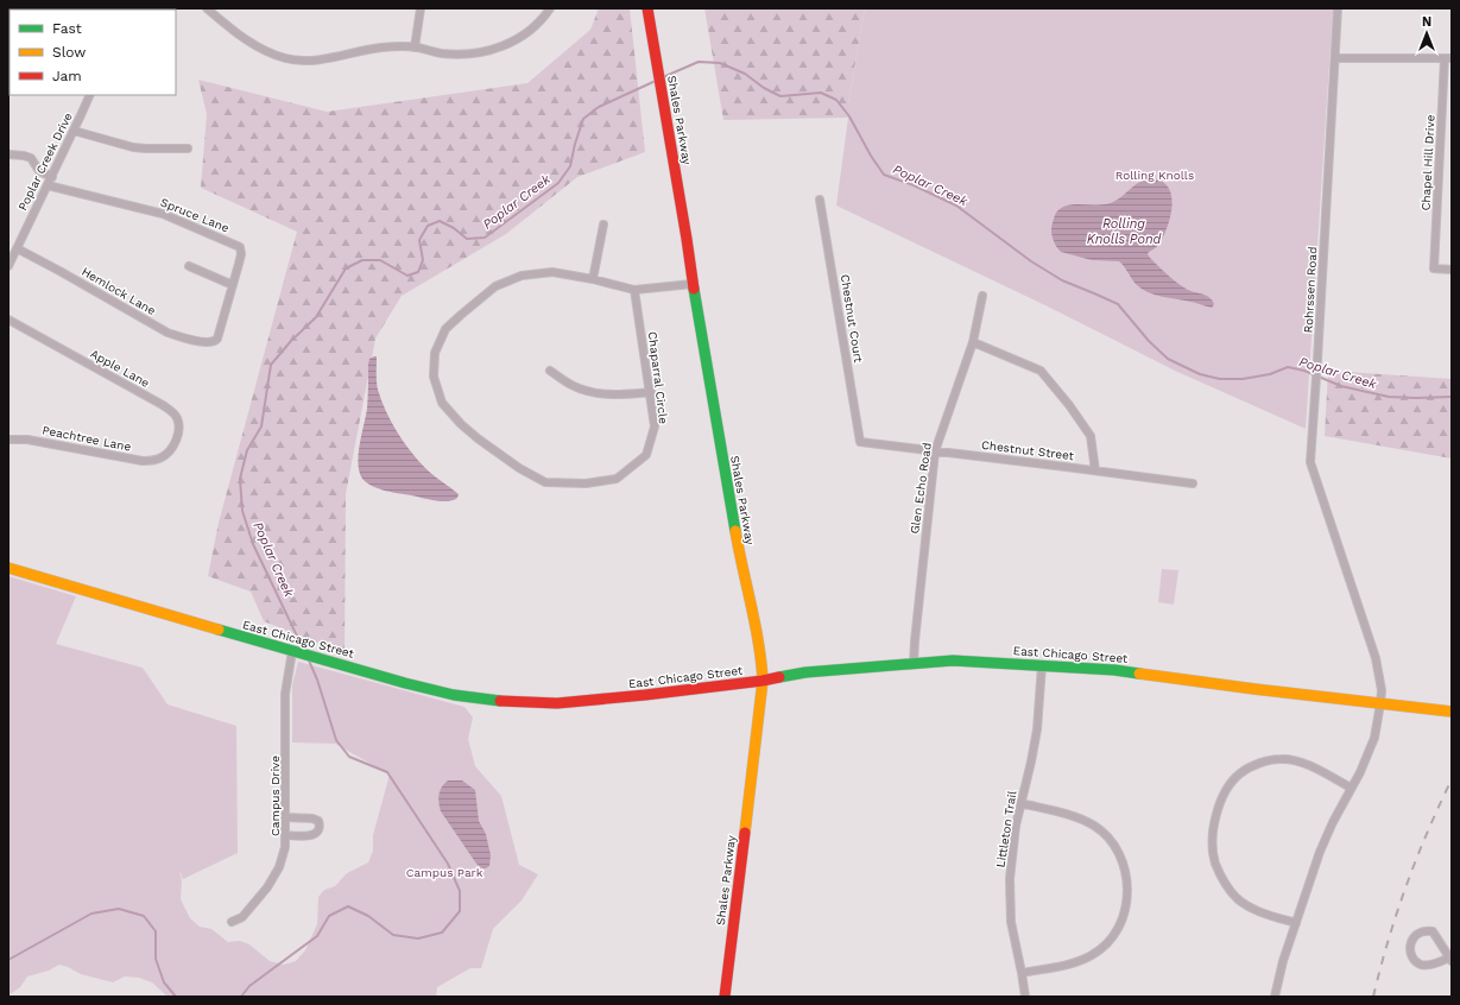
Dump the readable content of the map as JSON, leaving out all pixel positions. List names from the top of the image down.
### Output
{
  "streets": {
    "main road": ["Shales Parkway", "East Chicago Street"],
    "street": [
      "Poplar Creek Drive",
      "Chapel Hill Drive",
      "Spruce Lane",
      "Rohrssen Road",
      "Hemlock Lane",
      "Chestnut Court",
      "Apple Lane",
      "Chaparral Circle",
      "Peachtree Lane",
      "Chestnut Street",
      "Glen Echo Road",
      "Campus Drive",
      "Littleton Trail"
    ]
  },
  "crossings": [
    ["Shales Parkway", "Chaparral Circle"],
    ["Shales Parkway", "East Chicago Street"],
    ["Poplar Creek Drive", "Spruce Lane"],
    ["Poplar Creek Drive", "Hemlock Lane"],
    ["Spruce Lane", "Hemlock Lane"],
    ["Rohrssen Road", "East Chicago Street"],
    ["Chestnut Court", "Chestnut Street"],
    ["Apple Lane", "Peachtree Lane"],
    ["Chestnut Street", "Glen Echo Road"],
    ["Glen Echo Road", "East Chicago Street"],
    ["East Chicago Street", "Campus Drive"],
    ["East Chicago Street", "Littleton Trail"]
  ],
  "water": ["Poplar Creek", "Rolling Knolls Pond"],
  "parks": ["Rolling Knolls", "Campus Park"],
  "legend": ["Fast", "Slow", "Jam"],
  "north": "top"
}
